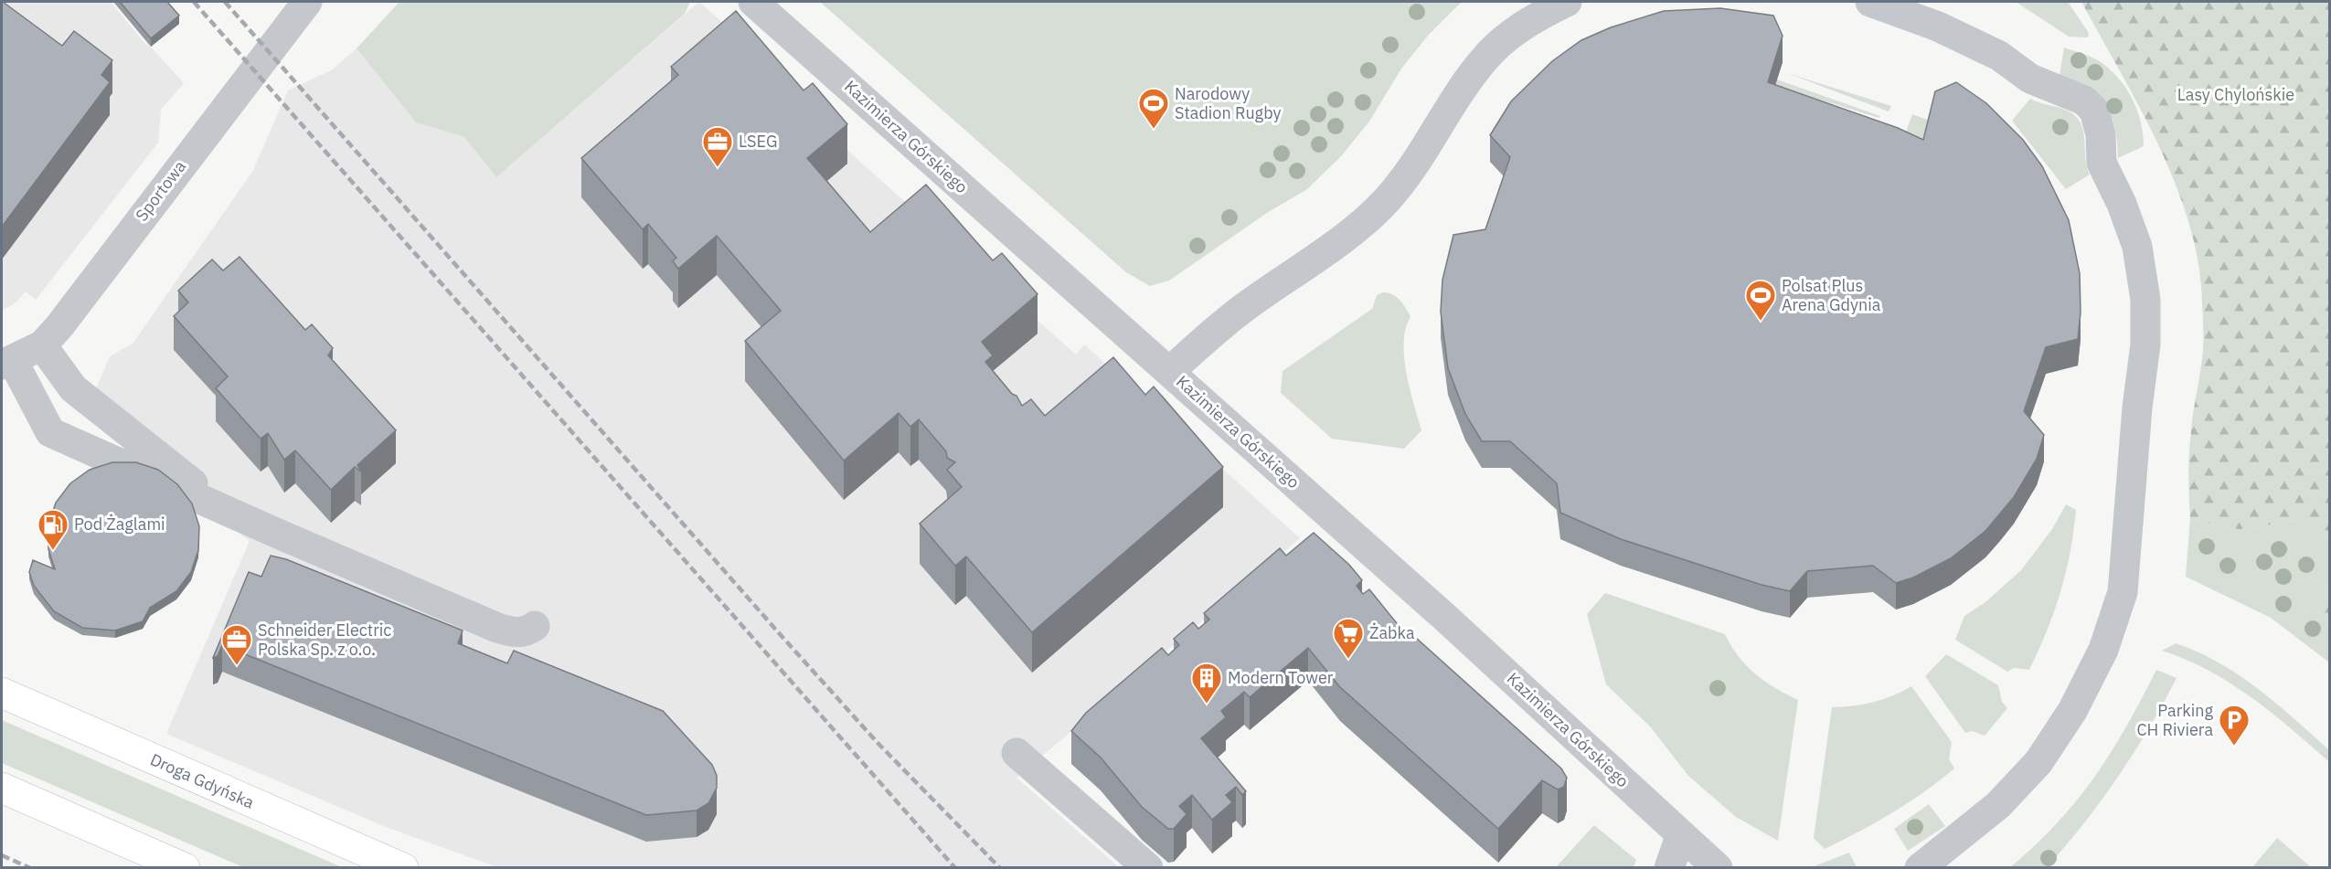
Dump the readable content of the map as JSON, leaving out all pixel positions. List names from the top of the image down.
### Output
{
  "streets": {
    "main road": ["Droga Gdyńska"],
    "street": ["Kazimierza Górskiego", "Sportowa"]
  },
  "parks": ["Lasy Chylońskie"],
  "places": {
    "sports": ["Narodowy Stadion Rugby", "Polsat Plus Arena Gdynia"],
    "office": ["LSEG", "Schneider Electric Polska Sp. z o.o."],
    "fuel station": ["Pod Żaglami"],
    "supermarket": ["Żabka"],
    "building": ["Modern Tower"],
    "parking": ["Parking CH Riviera"]
  }
}
